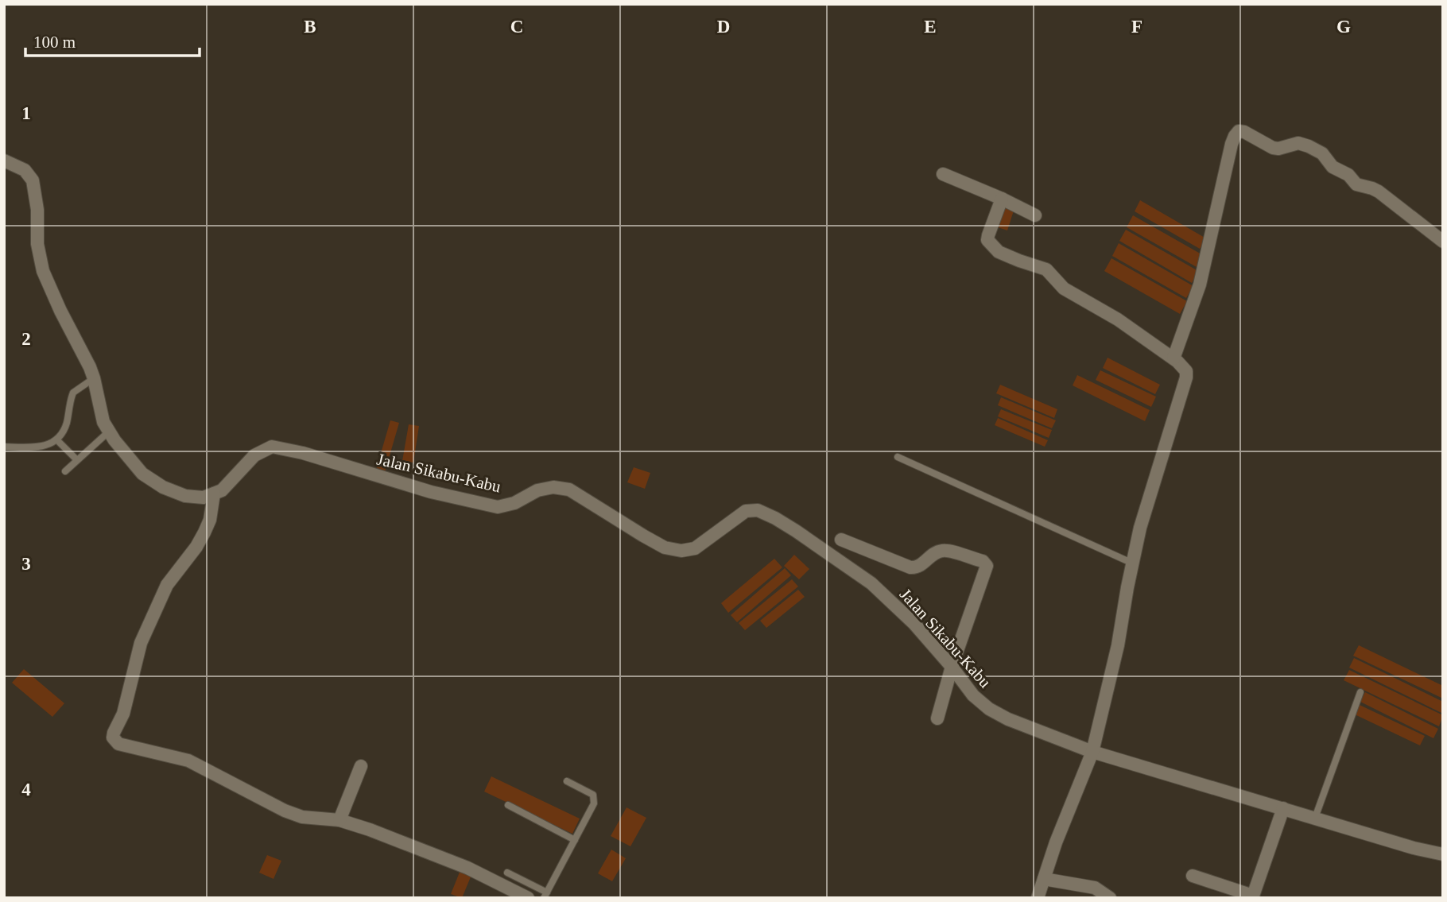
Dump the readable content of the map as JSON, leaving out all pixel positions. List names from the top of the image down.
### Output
{
  "streets": {
    "street": ["Jalan Sikabu-Kabu"]
  },
  "scale_bar": "100 m",
  "grid": {
    "columns": [
      "B",
      "C",
      "D",
      "E",
      "F",
      "G"
    ],
    "rows": [
      "1",
      "2",
      "3",
      "4"
    ]
  }
}
